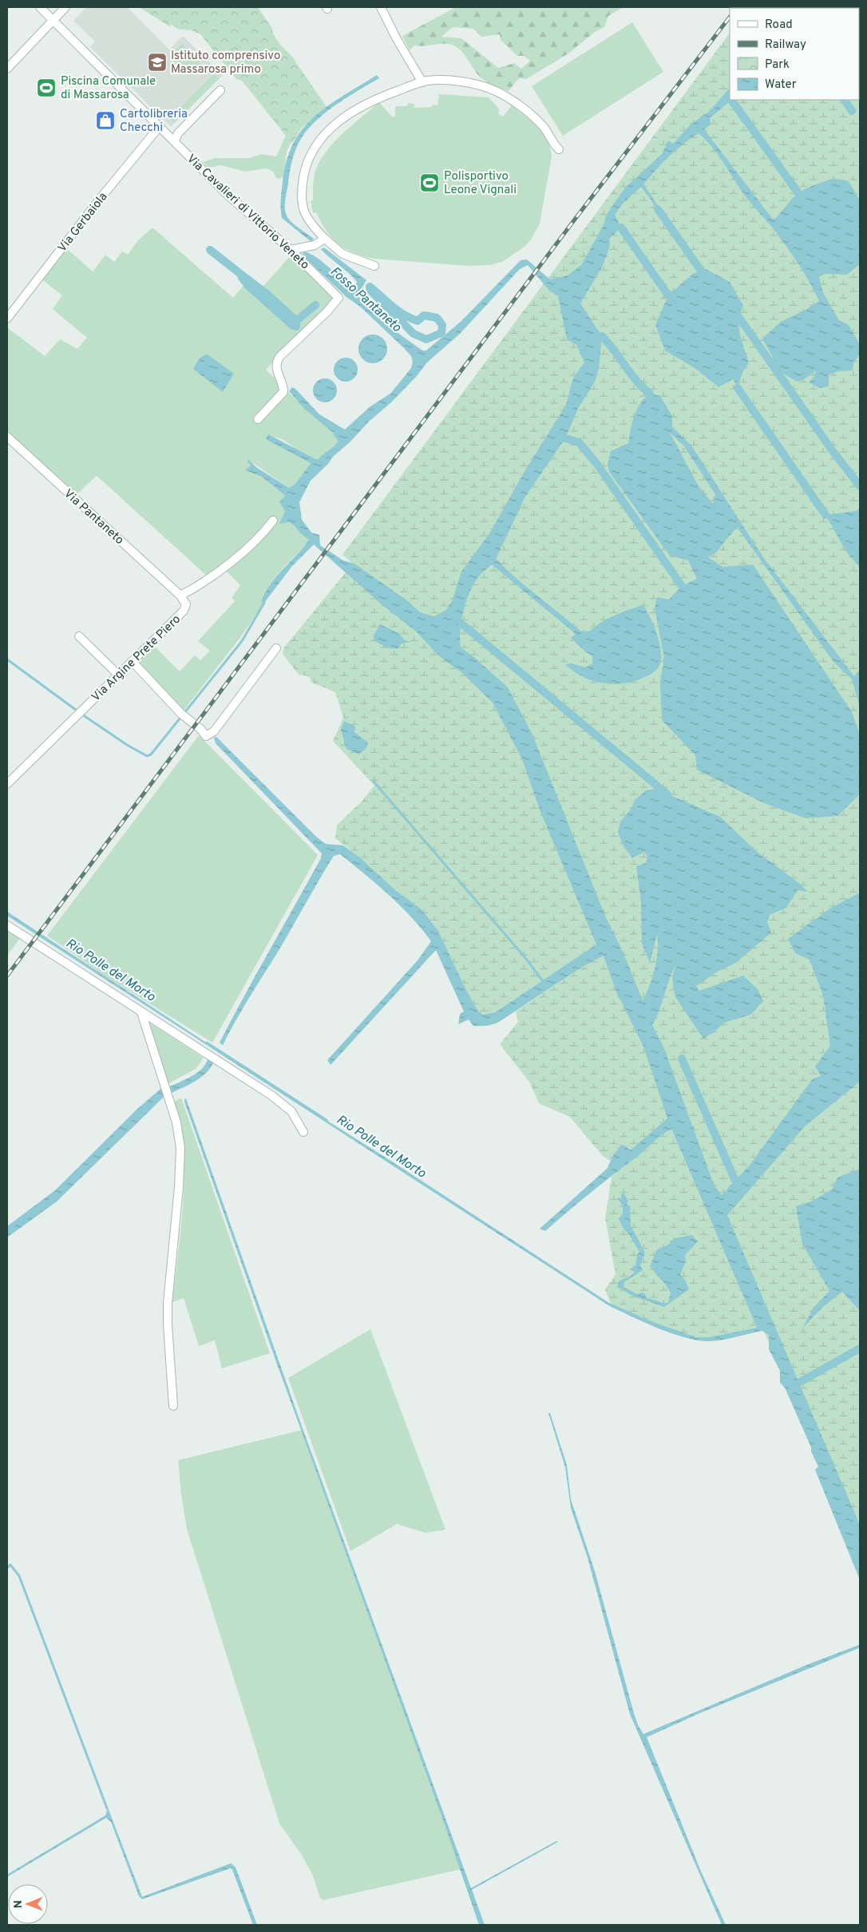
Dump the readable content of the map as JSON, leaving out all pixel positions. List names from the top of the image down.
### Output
{
  "streets": {
    "street": [
      "Via Cavalieri di Vittorio Veneto",
      "Via Gerbaiola",
      "Via Pantaneto",
      "Via Argine Prete Piero"
    ]
  },
  "crossings": [
    ["Via Cavalieri di Vittorio Veneto", "Via Gerbaiola"],
    ["Via Pantaneto", "Via Argine Prete Piero"]
  ],
  "water": ["Fosso Pantaneto", "Rio Polle del Morto"],
  "places": {
    "school or university": ["Istituto comprensivo Massarosa primo"],
    "sports": ["Piscina Comunale di Massarosa", "Polisportivo Leone Vignali"],
    "shop": ["Cartolibreria Checchi"]
  },
  "legend": [
    "Road",
    "Railway",
    "Park",
    "Water"
  ],
  "north": "left"
}
